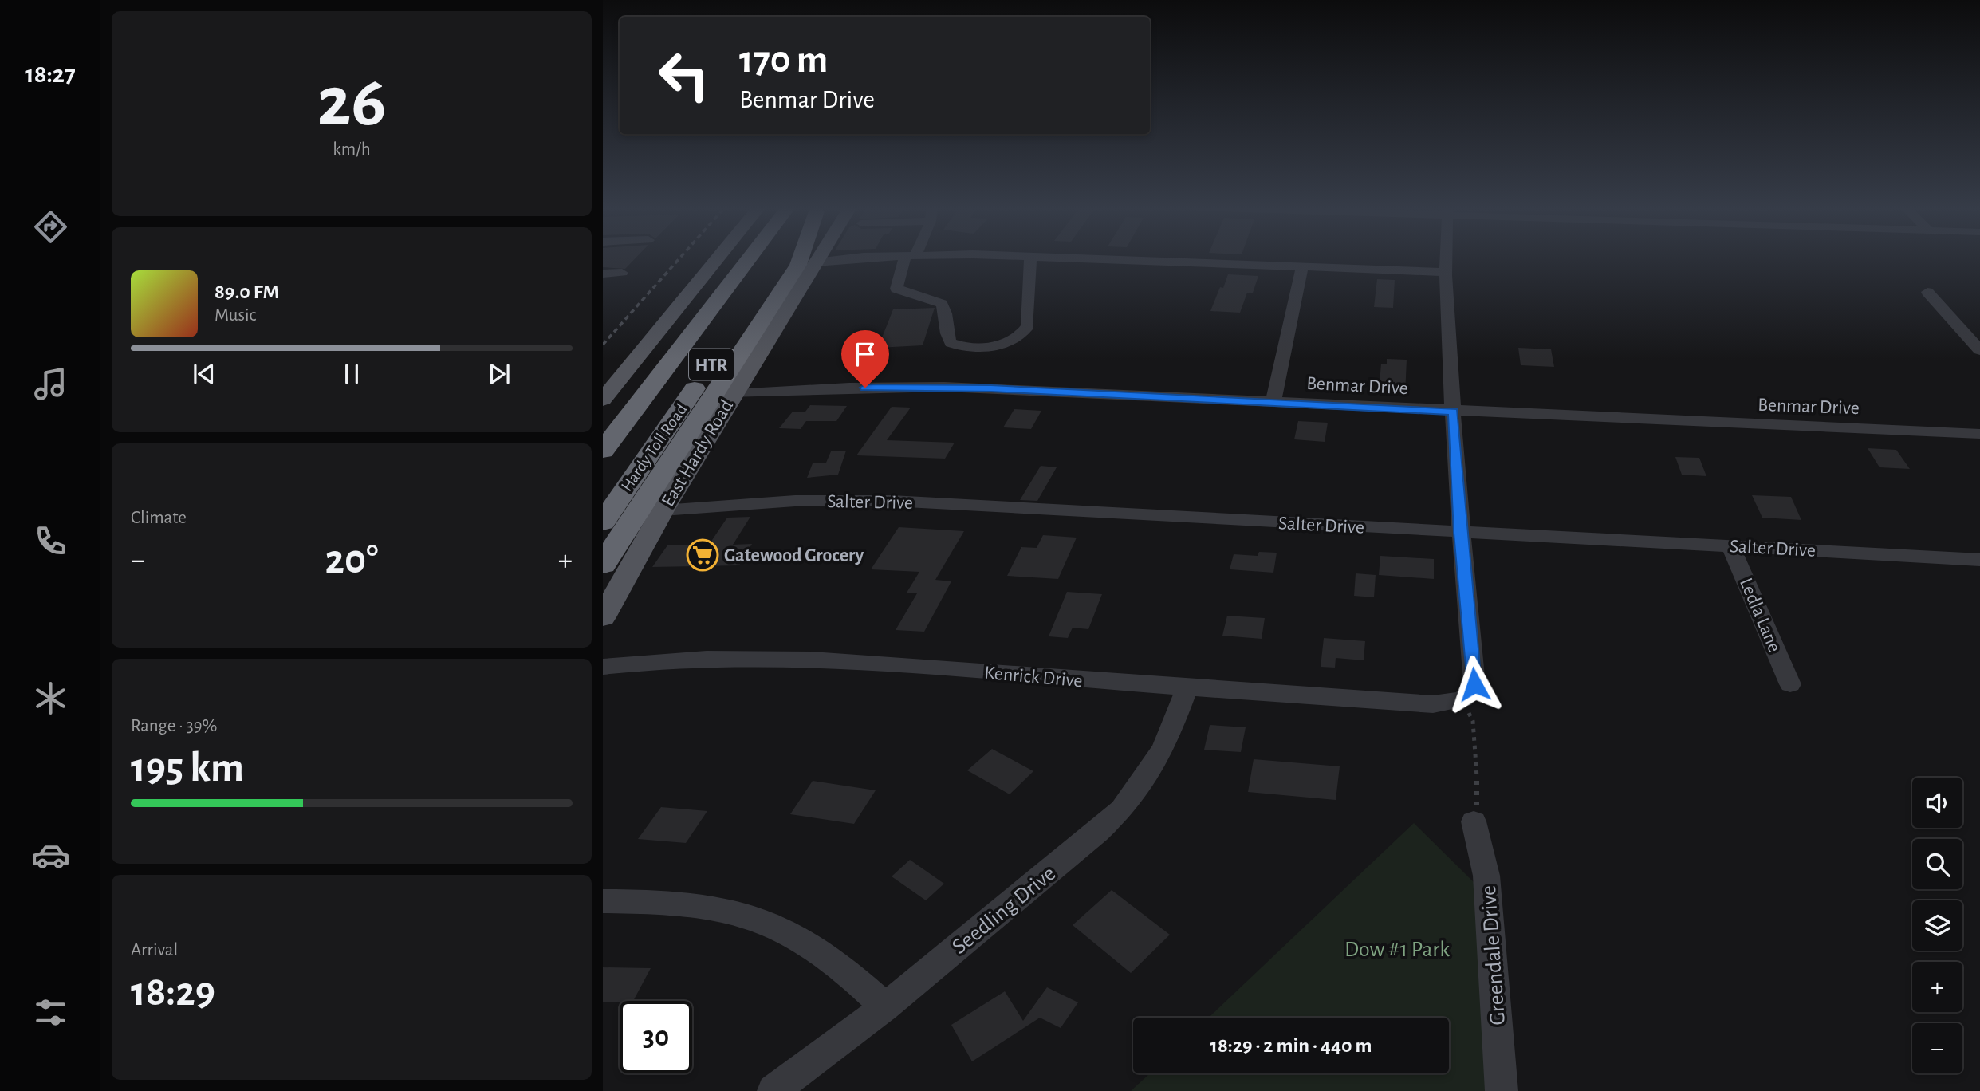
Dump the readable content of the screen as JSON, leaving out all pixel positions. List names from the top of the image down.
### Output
{
  "streets": {
    "highway": ["HTR", "Hardy Toll Road"],
    "main road": ["East Hardy Road"],
    "street": [
      "Benmar Drive",
      "Salter Drive",
      "Ledla Lane",
      "Kenrick Drive",
      "Seedling Drive",
      "Greendale Drive"
    ]
  },
  "crossings": [
    ["Benmar Drive", "East Hardy Road"],
    ["East Hardy Road", "Salter Drive"],
    ["Salter Drive", "Ledla Lane"],
    ["Kenrick Drive", "Seedling Drive"]
  ],
  "parks": ["Dow #1 Park"],
  "places": {
    "supermarket": ["Gatewood Grocery"]
  },
  "page": {
    "tabs": "18:27",
    "tile": [
      ["26", "km/h"],
      "Climate",
      ["Range · 39%", "195 km"],
      ["Arrival", "18:29"]
    ],
    "turn": ["170 m", "Benmar Drive"],
    "song": ["89.0 FM", "Music"],
    "heat": ["−", "20°", "+"],
    "map_buttons": ["+", "−"],
    "limit": "30",
    "trip": "18:29 · 2 min · 440 m"
  }
}
